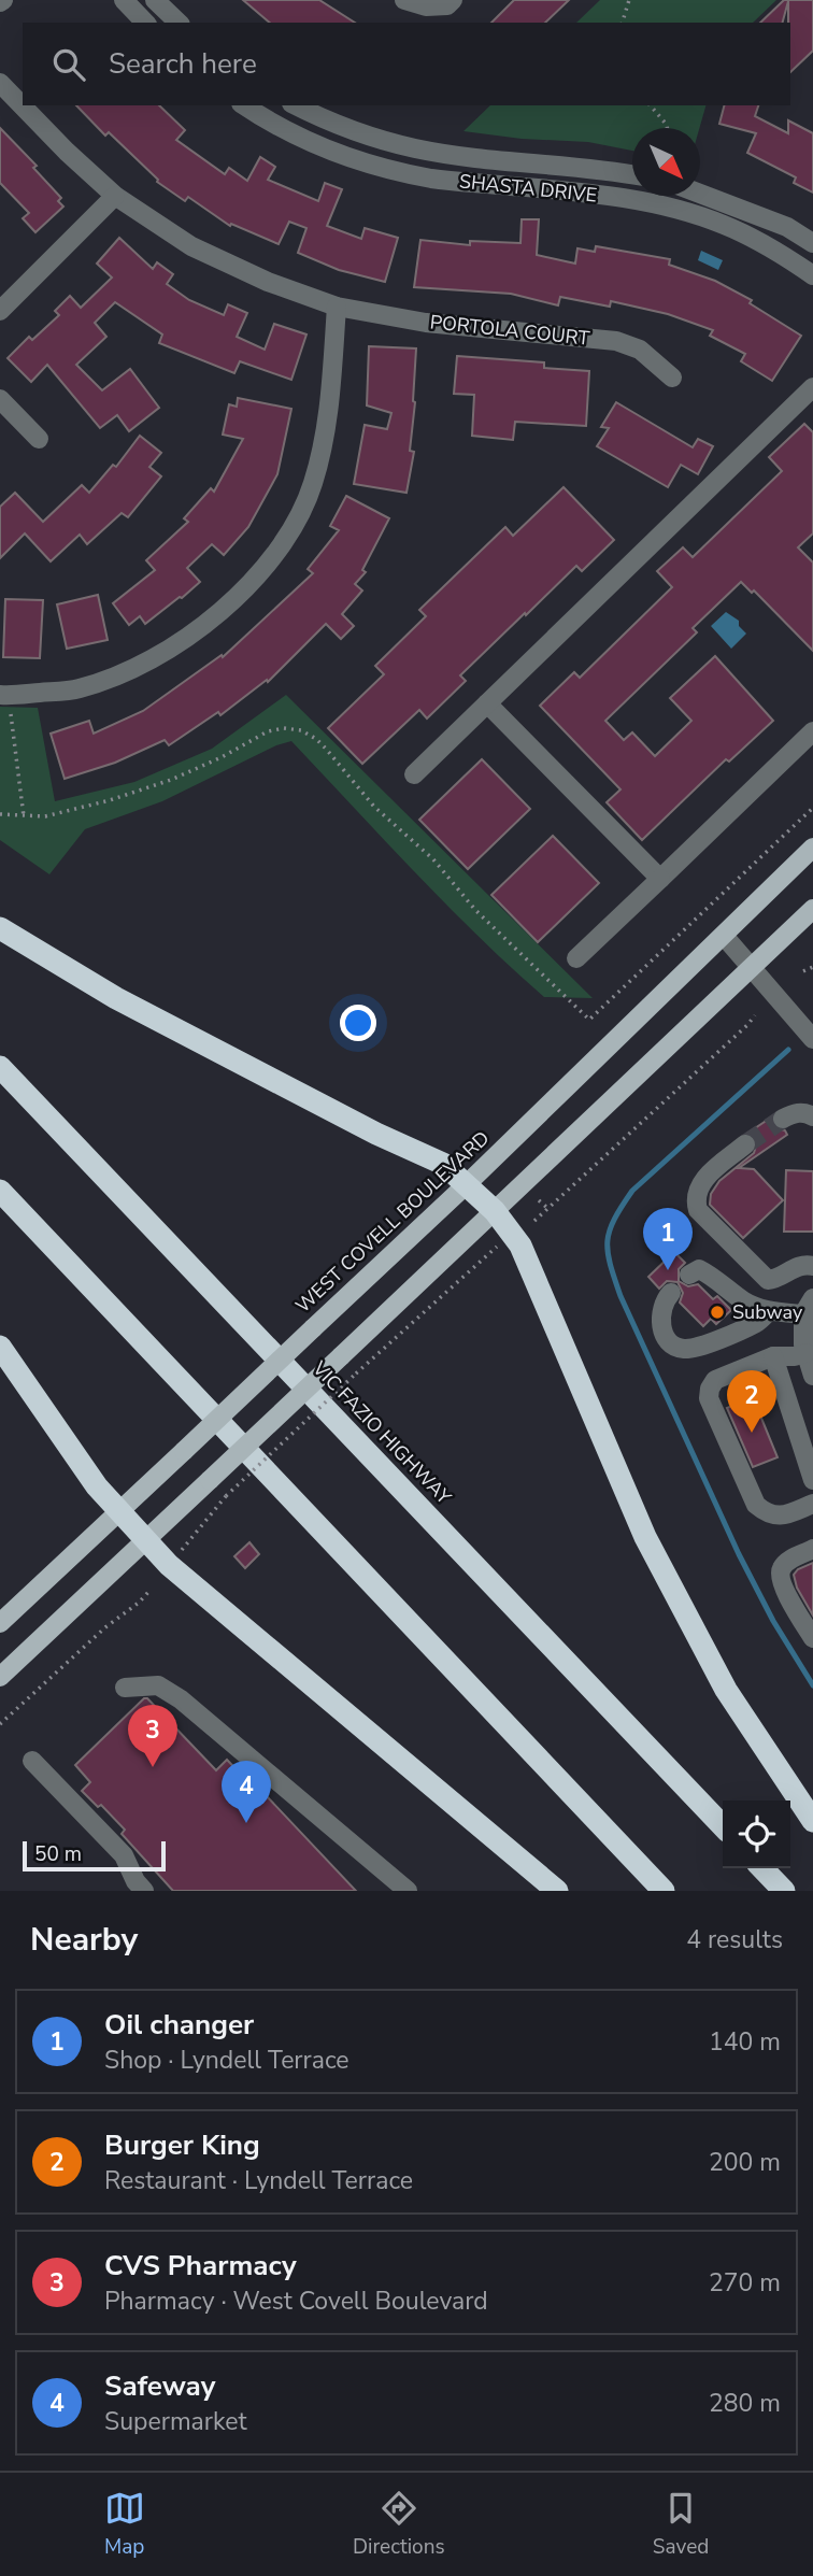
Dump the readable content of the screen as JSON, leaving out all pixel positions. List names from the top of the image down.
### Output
{
  "streets": {
    "highway": ["VIC FAZIO HIGHWAY"],
    "main road": ["WEST COVELL BOULEVARD"],
    "street": ["SHASTA DRIVE", "PORTOLA COURT"]
  },
  "places": ["Subway"],
  "scale_bar": "50 m",
  "north": "bottom right",
  "page": {
    "search": "Search here",
    "pins": [
      "1",
      "2",
      "3",
      "4"
    ],
    "scale": "50 m",
    "heading": ["Nearby", "4 results"],
    "list": [
      {
        "mark": "1",
        "name": "Oil changer",
        "note": "Shop · Lyndell Terrace",
        "value": "140 m"
      },
      {
        "mark": "2",
        "name": "Burger King",
        "note": "Restaurant · Lyndell Terrace",
        "value": "200 m"
      },
      {
        "mark": "3",
        "name": "CVS Pharmacy",
        "note": "Pharmacy · West Covell Boulevard",
        "value": "270 m"
      },
      {
        "mark": "4",
        "name": "Safeway",
        "note": "Supermarket",
        "value": "280 m"
      }
    ],
    "nav": ["Map", "Directions", "Saved"]
  }
}
